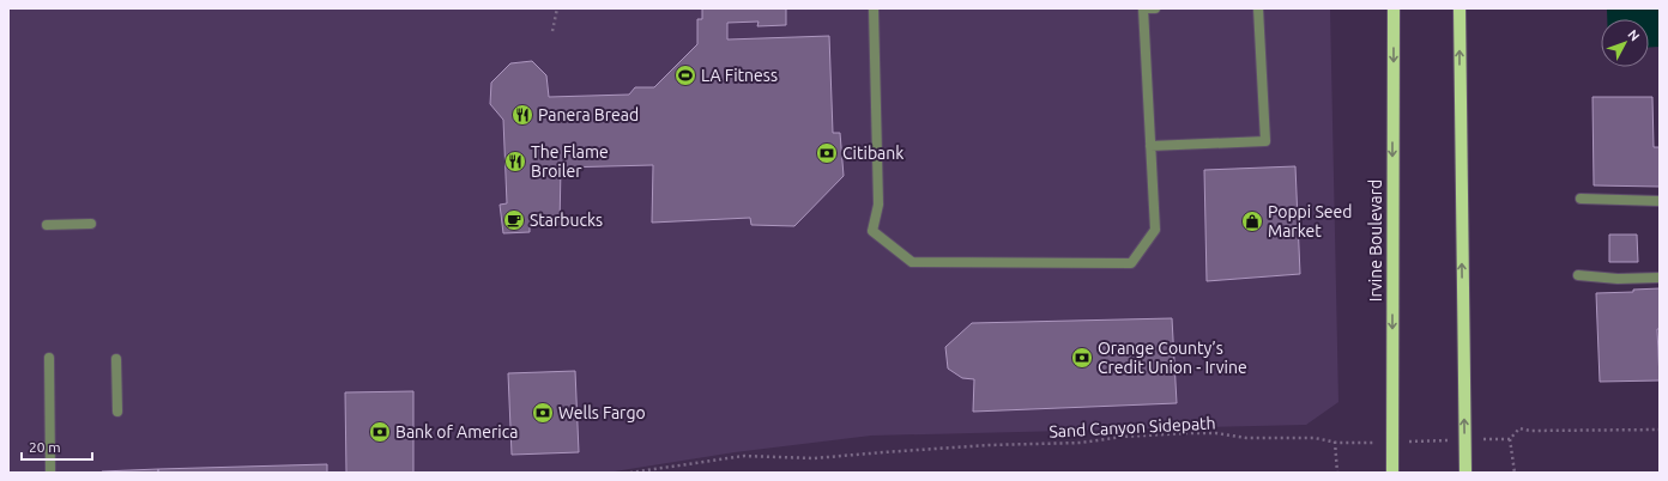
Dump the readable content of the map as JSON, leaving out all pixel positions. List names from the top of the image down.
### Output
{
  "streets": {
    "main road": ["Irvine Boulevard"],
    "path": ["Sand Canyon Sidepath"]
  },
  "crossings": [
    ["Irvine Boulevard", "Sand Canyon Sidepath"]
  ],
  "places": {
    "sports": ["LA Fitness"],
    "restaurant": ["Panera Bread", "The Flame Broiler"],
    "bank": [
      "Citibank",
      "Orange County’s Credit Union - Irvine",
      "Wells Fargo",
      "Bank of America"
    ],
    "cafe": ["Starbucks"],
    "shop": ["Poppi Seed Market"]
  },
  "scale_bar": "20 m",
  "north": "top right"
}
